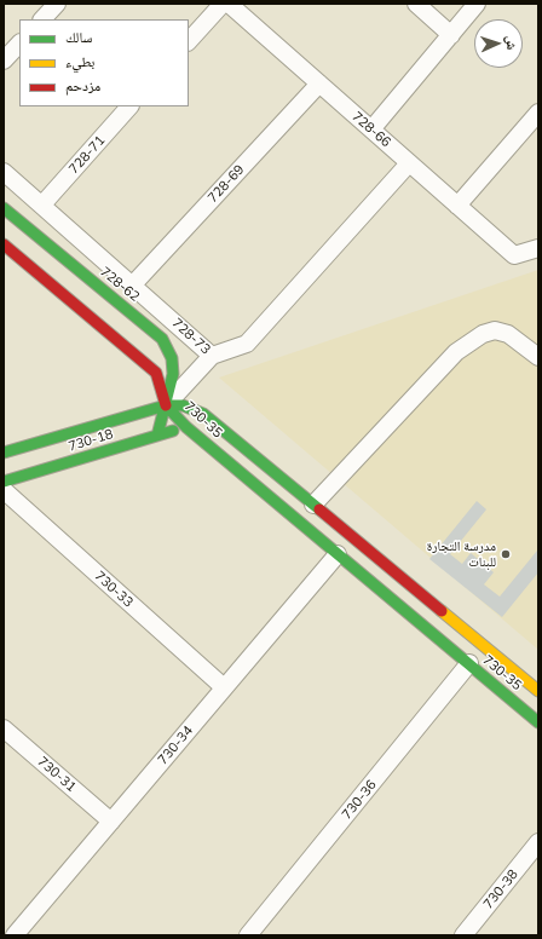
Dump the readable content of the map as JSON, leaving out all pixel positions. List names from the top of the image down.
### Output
{
  "streets": {
    "street": [
      "728-66",
      "728-71",
      "728-69",
      "728-62",
      "728-73",
      "730-35",
      "730-18",
      "730-33",
      "730-34",
      "730-31",
      "730-36",
      "730-38"
    ]
  },
  "crossings": [
    ["728-66", "728-69"],
    ["728-66", "728-73"],
    ["728-71", "728-73"],
    ["728-69", "728-73"],
    ["728-62", "730-35"],
    ["728-62", "730-18"],
    ["730-35", "730-18"],
    ["730-35", "730-34"],
    ["730-35", "730-36"],
    ["730-33", "730-34"],
    ["730-34", "730-31"]
  ],
  "places": ["مدرسة التجارة للبنات"],
  "legend": ["سالك", "بطيء", "مزدحم"],
  "north": "right"
}
